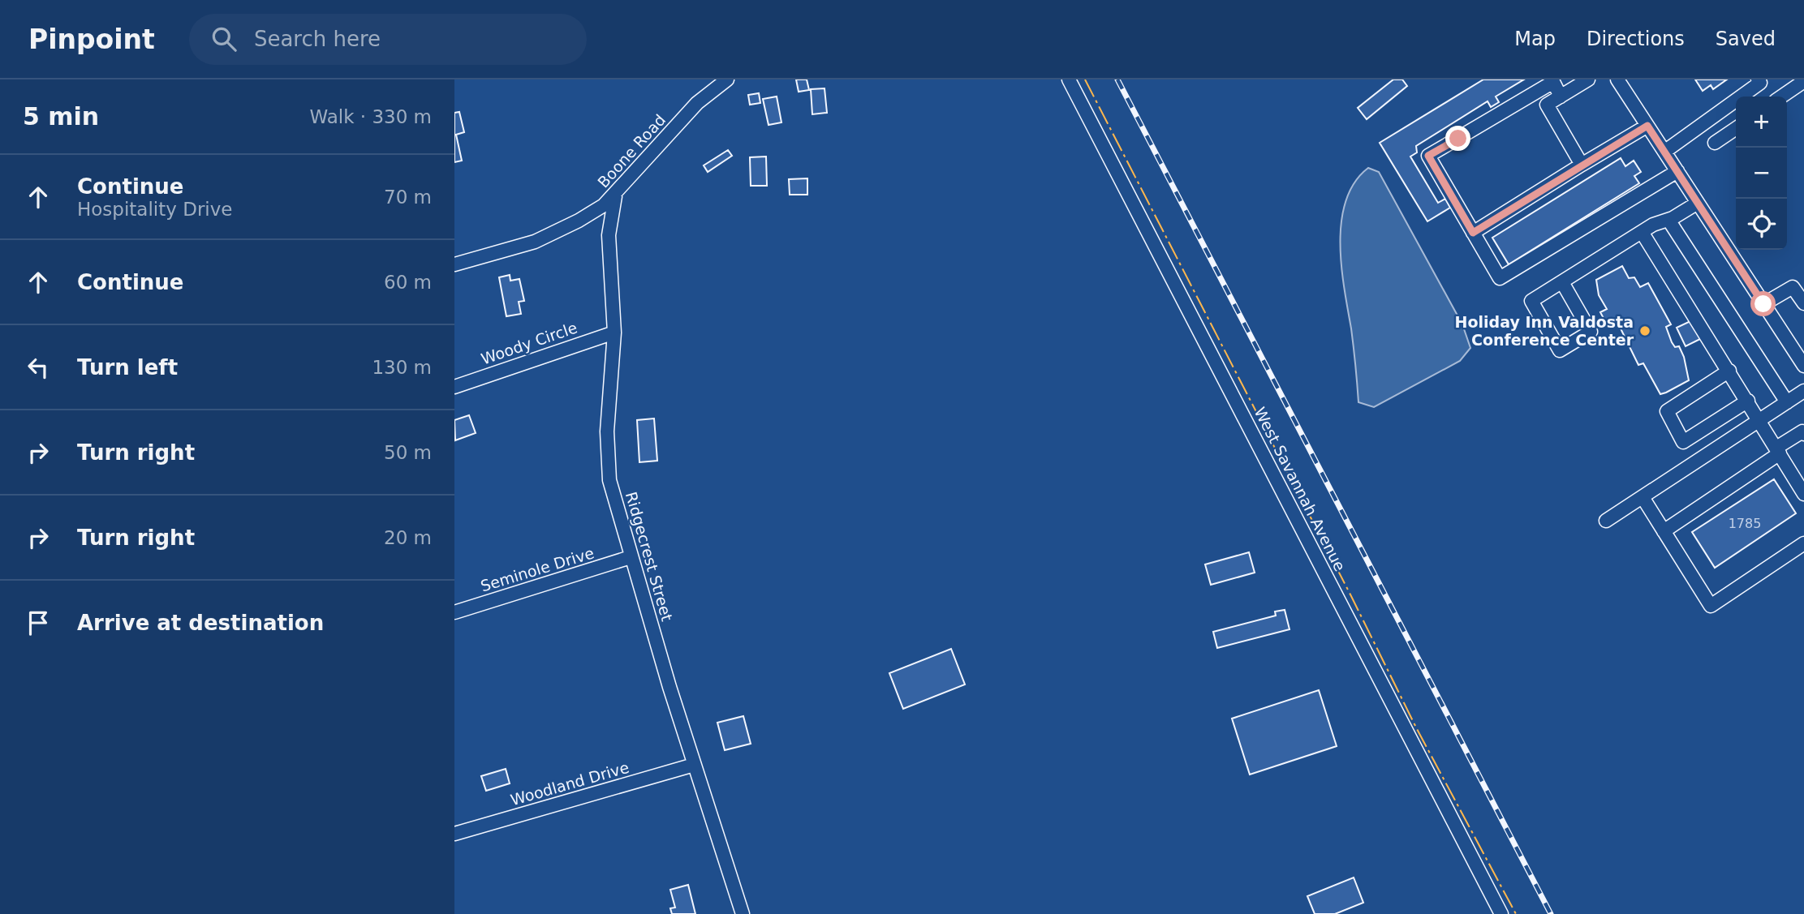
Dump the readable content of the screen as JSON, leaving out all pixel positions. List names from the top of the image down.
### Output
{
  "streets": {
    "street": [
      "Boone Road",
      "Woody Circle",
      "West Savannah Avenue",
      "Ridgecrest Street",
      "Seminole Drive",
      "Woodland Drive"
    ]
  },
  "crossings": [
    ["Boone Road", "Ridgecrest Street"],
    ["Woody Circle", "Ridgecrest Street"],
    ["Ridgecrest Street", "Seminole Drive"],
    ["Ridgecrest Street", "Woodland Drive"]
  ],
  "places": ["Holiday Inn Valdosta Conference Center"],
  "house_numbers": ["1785"],
  "page": {
    "header": "Pinpoint",
    "search": "Search here",
    "nav": ["Map", "Directions", "Saved"],
    "heading": ["5 min", "Walk · 330 m"],
    "map_buttons": ["+", "−"],
    "list": [
      ["Continue", "Hospitality Drive", "70 m"],
      ["Continue", "60 m"],
      ["Turn left", "130 m"],
      ["Turn right", "50 m"],
      ["Turn right", "20 m"],
      "Arrive at destination"
    ]
  }
}
